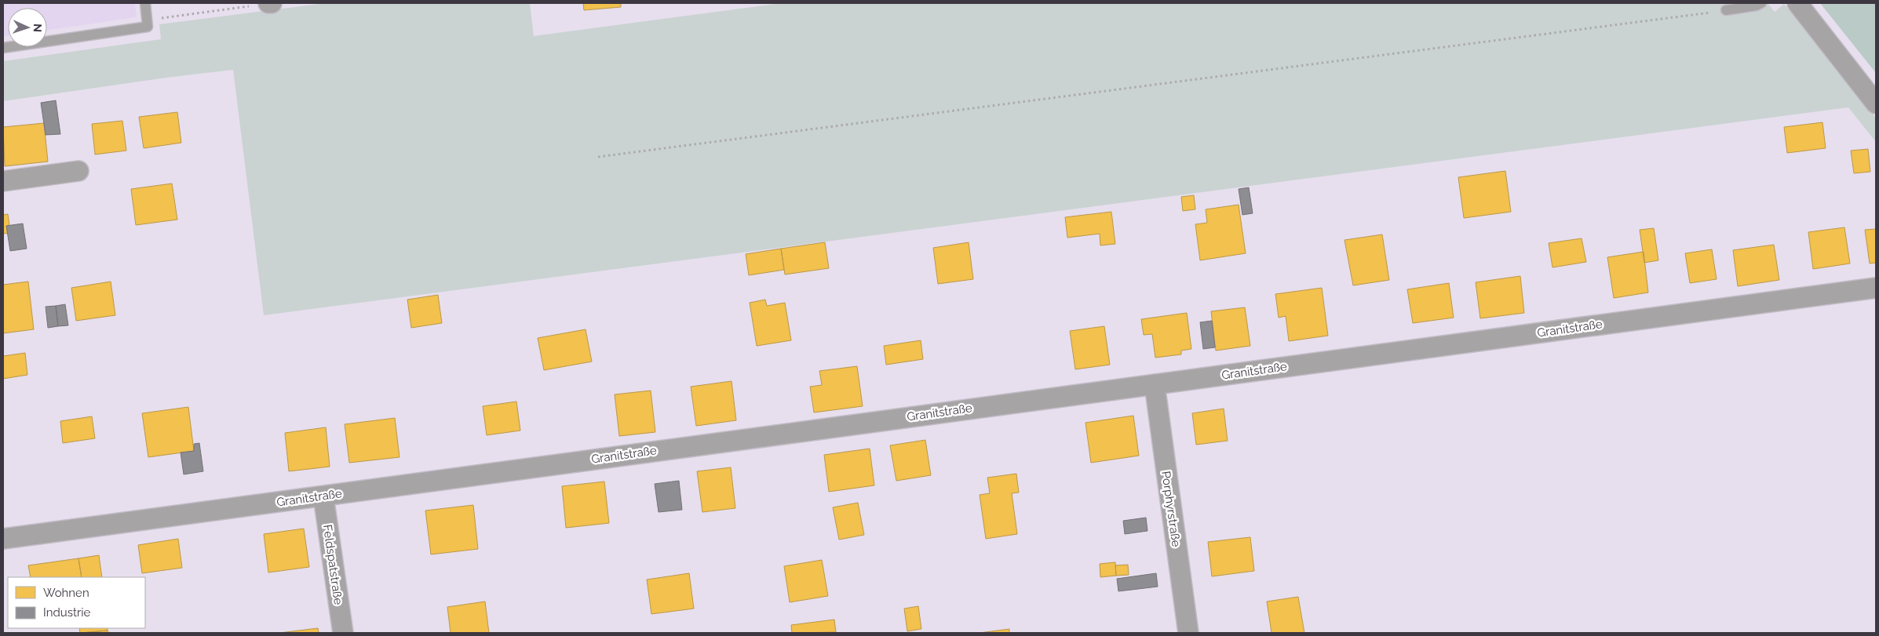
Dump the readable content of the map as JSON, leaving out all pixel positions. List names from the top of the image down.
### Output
{
  "streets": {
    "street": ["Granitstraße", "Porphyrstraße", "Feldspatstraße"]
  },
  "crossings": [
    ["Granitstraße", "Porphyrstraße"],
    ["Granitstraße", "Feldspatstraße"]
  ],
  "legend": ["Wohnen", "Industrie"],
  "north": "right"
}
